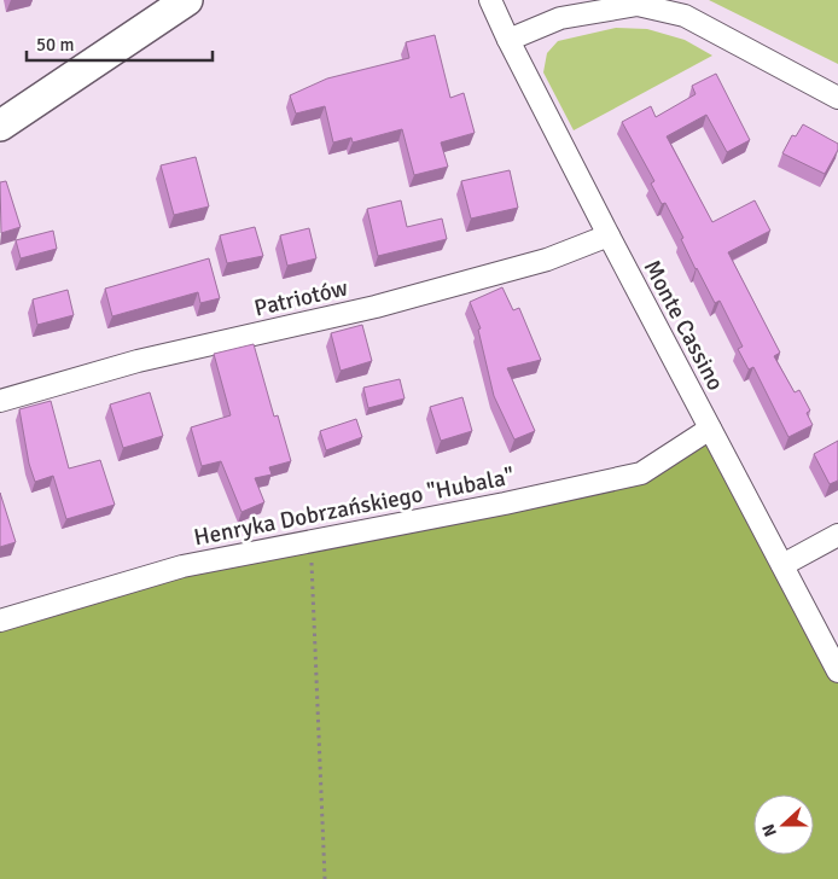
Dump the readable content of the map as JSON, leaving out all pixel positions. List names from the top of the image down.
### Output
{
  "streets": {
    "street": ["Patriotów", "Monte Cassino", "Henryka Dobrzańskiego \"Hubala\""]
  },
  "crossings": [
    ["Patriotów", "Monte Cassino"],
    ["Monte Cassino", "Henryka Dobrzańskiego \"Hubala\""]
  ],
  "scale_bar": "50 m",
  "north": "left"
}
